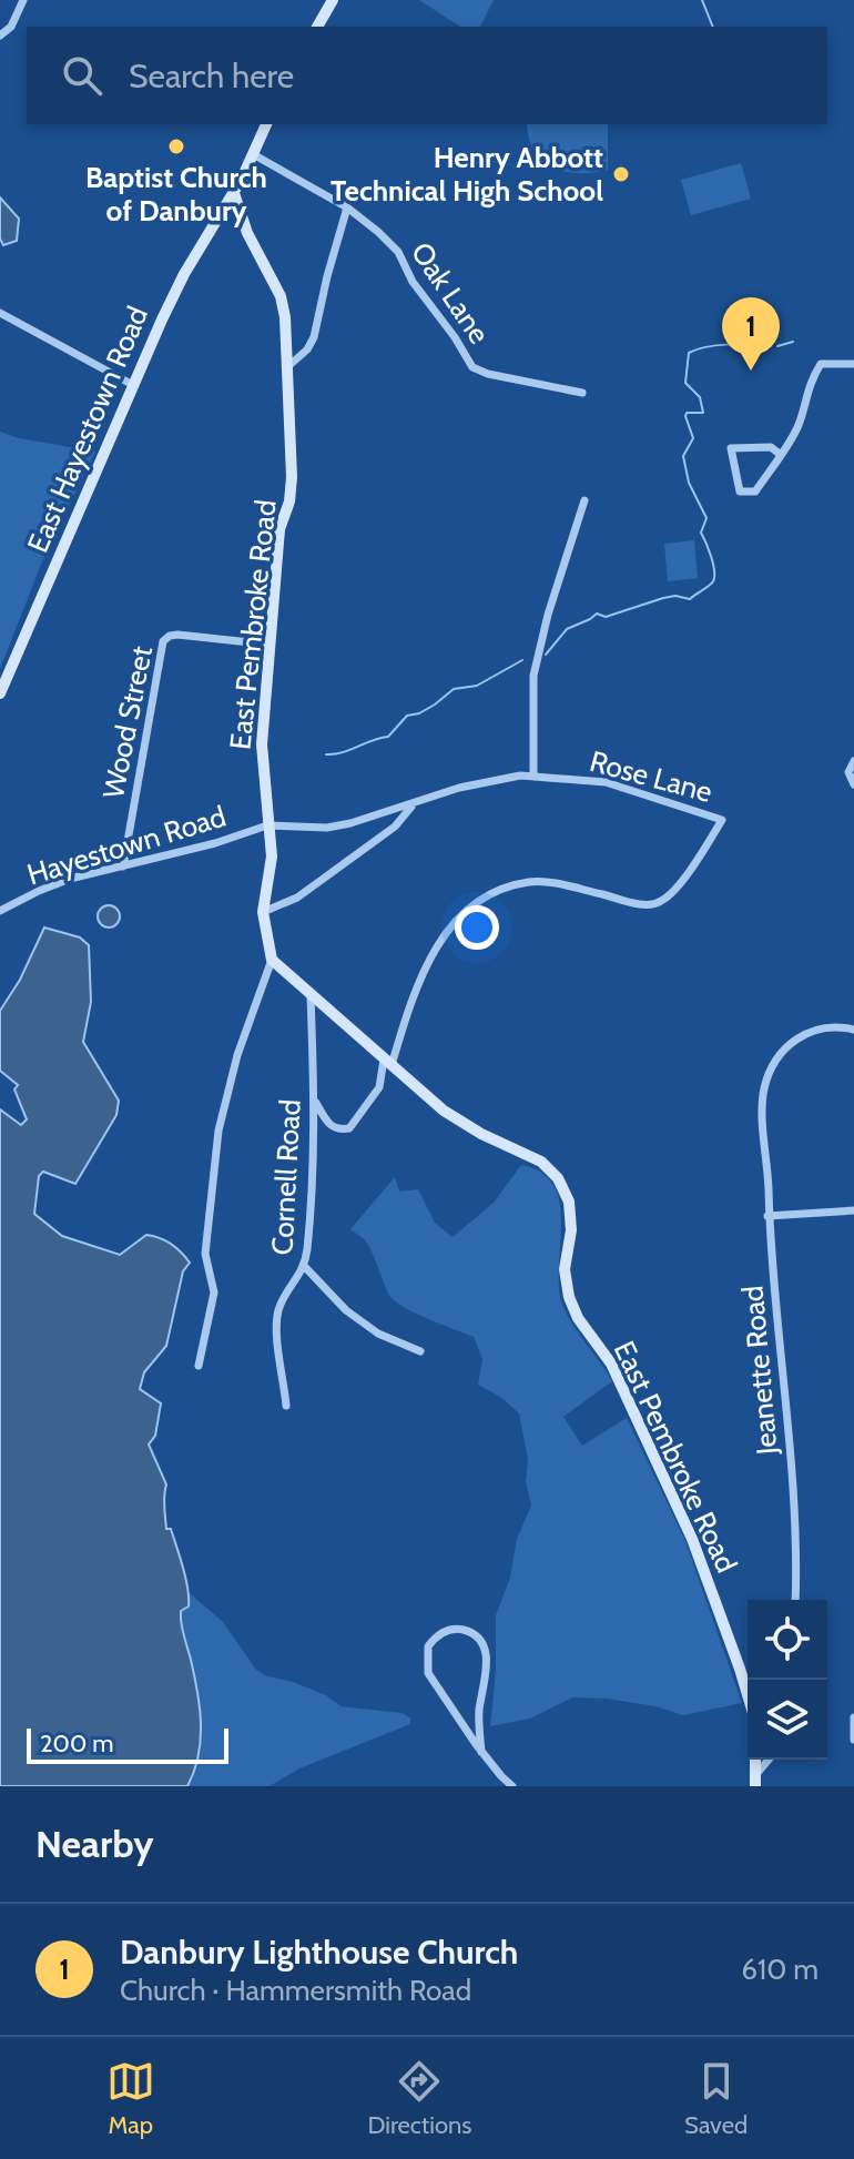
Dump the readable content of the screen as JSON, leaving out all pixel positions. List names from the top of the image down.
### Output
{
  "streets": {
    "street": [
      "Oak Lane",
      "East Hayestown Road",
      "East Pembroke Road",
      "Wood Street",
      "Rose Lane",
      "Hayestown Road",
      "Cornell Road",
      "Jeanette Road"
    ]
  },
  "crossings": [
    ["Oak Lane", "East Hayestown Road"],
    ["East Hayestown Road", "East Pembroke Road"],
    ["East Pembroke Road", "Wood Street"],
    ["East Pembroke Road", "Rose Lane"],
    ["East Pembroke Road", "Hayestown Road"],
    ["East Pembroke Road", "Cornell Road"],
    ["Wood Street", "Hayestown Road"],
    ["Rose Lane", "Hayestown Road"]
  ],
  "places": ["Baptist Church of Danbury", "Henry Abbott Technical High School"],
  "scale_bar": "200 m",
  "page": {
    "search": "Search here",
    "pins": "1",
    "scale": "200 m",
    "heading": "Nearby",
    "list": [
      {
        "mark": "1",
        "name": "Danbury Lighthouse Church",
        "note": "Church · Hammersmith Road",
        "value": "610 m"
      }
    ],
    "nav": ["Map", "Directions", "Saved"]
  }
}
